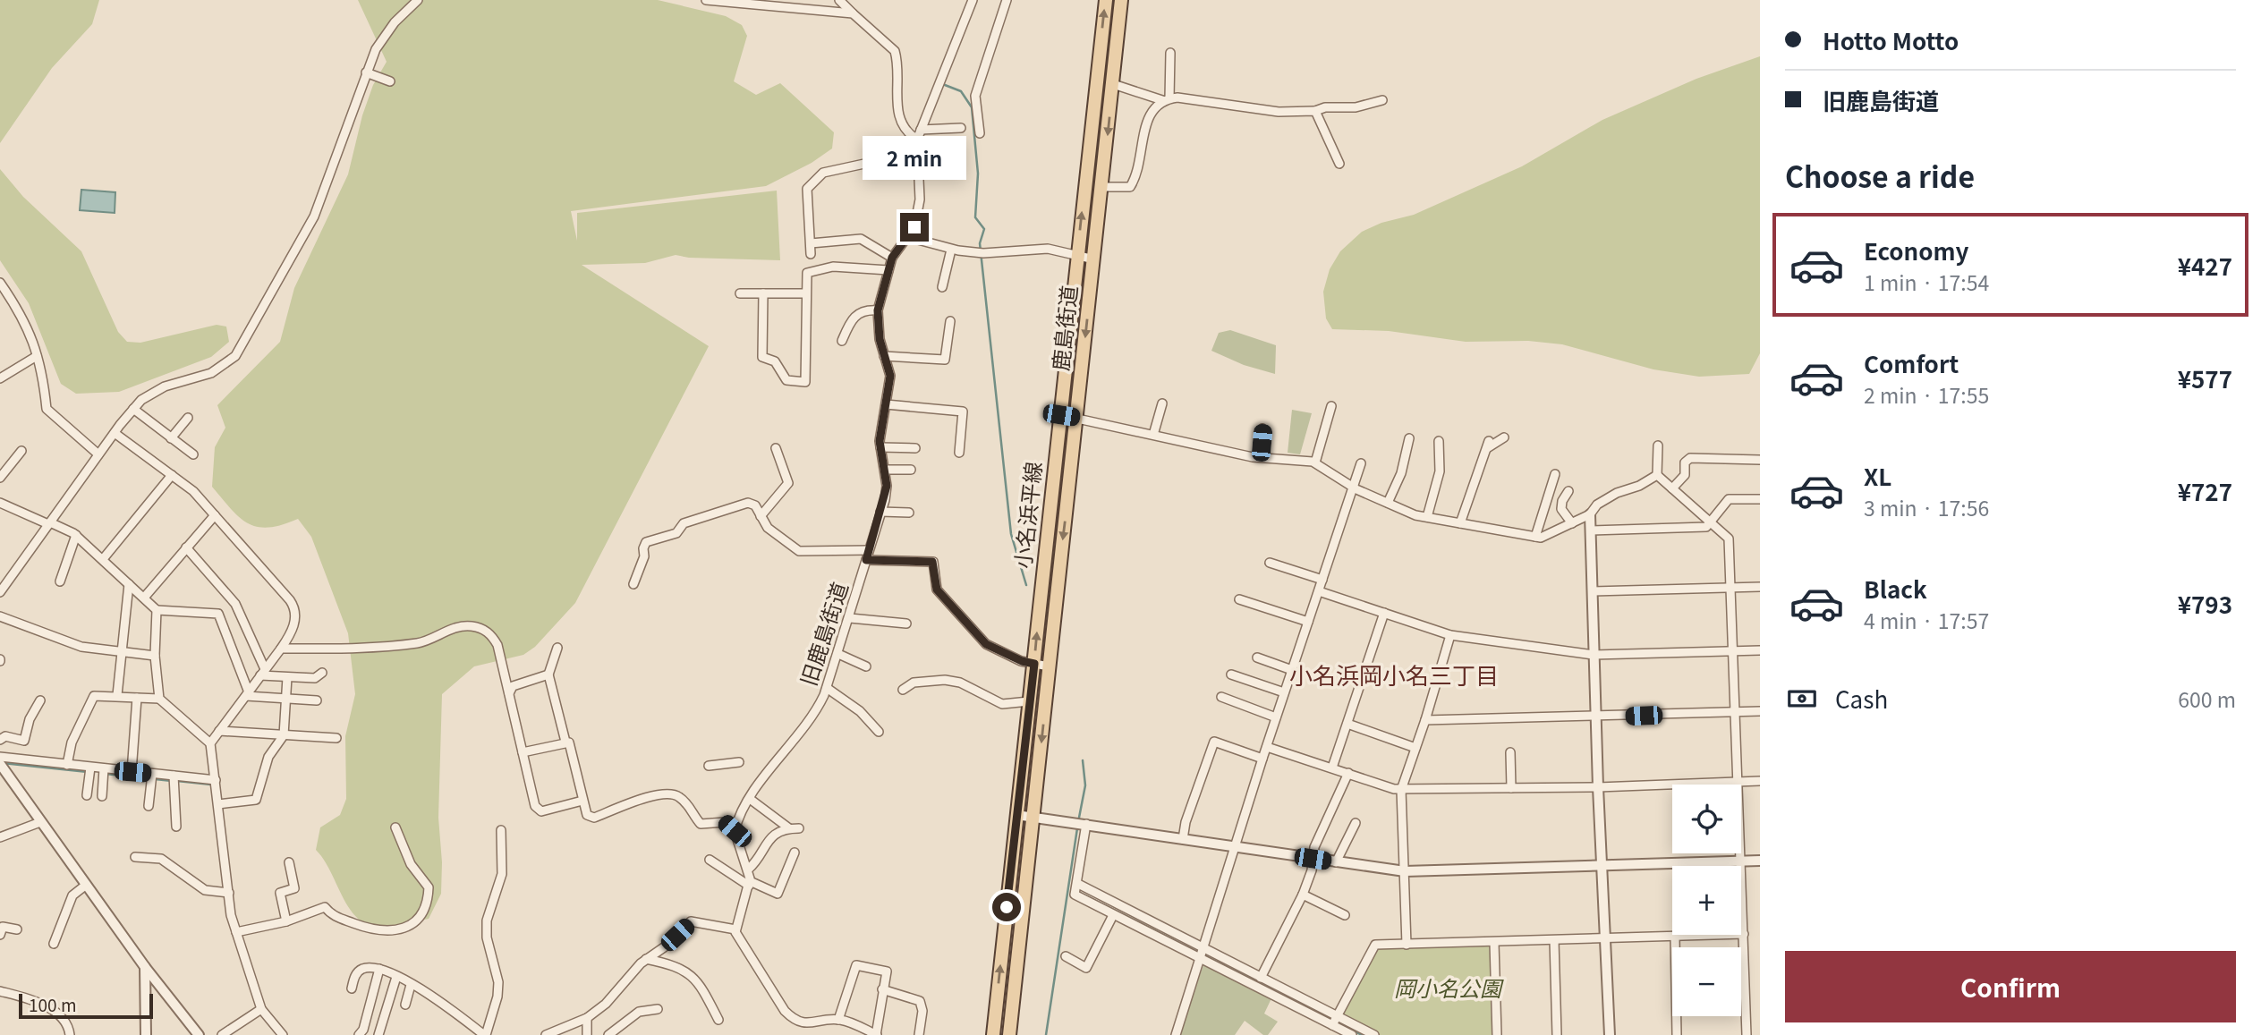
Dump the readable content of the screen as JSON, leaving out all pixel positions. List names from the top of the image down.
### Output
{
  "streets": {
    "main road": ["鹿島街道", "小名浜平線"],
    "street": ["旧鹿島街道"]
  },
  "one_way": ["鹿島街道", "小名浜平線"],
  "districts": ["小名浜岡小名三丁目"],
  "parks": ["岡小名公園"],
  "scale_bar": "100 m",
  "page": {
    "banner": ["Hotto Motto", "旧鹿島街道"],
    "bubble": "2 min",
    "heading": "Choose a ride",
    "list": [
      {
        "name": "Economy",
        "note": "1 min · 17:54",
        "value": "¥427"
      },
      {
        "name": "Comfort",
        "note": "2 min · 17:55",
        "value": "¥577"
      },
      {
        "name": "XL",
        "note": "3 min · 17:56",
        "value": "¥727"
      },
      {
        "name": "Black",
        "note": "4 min · 17:57",
        "value": "¥793"
      }
    ],
    "pay": ["Cash", "600 m"],
    "map_buttons": ["+", "−"],
    "buttons": "Confirm",
    "scale": "100 m"
  }
}
